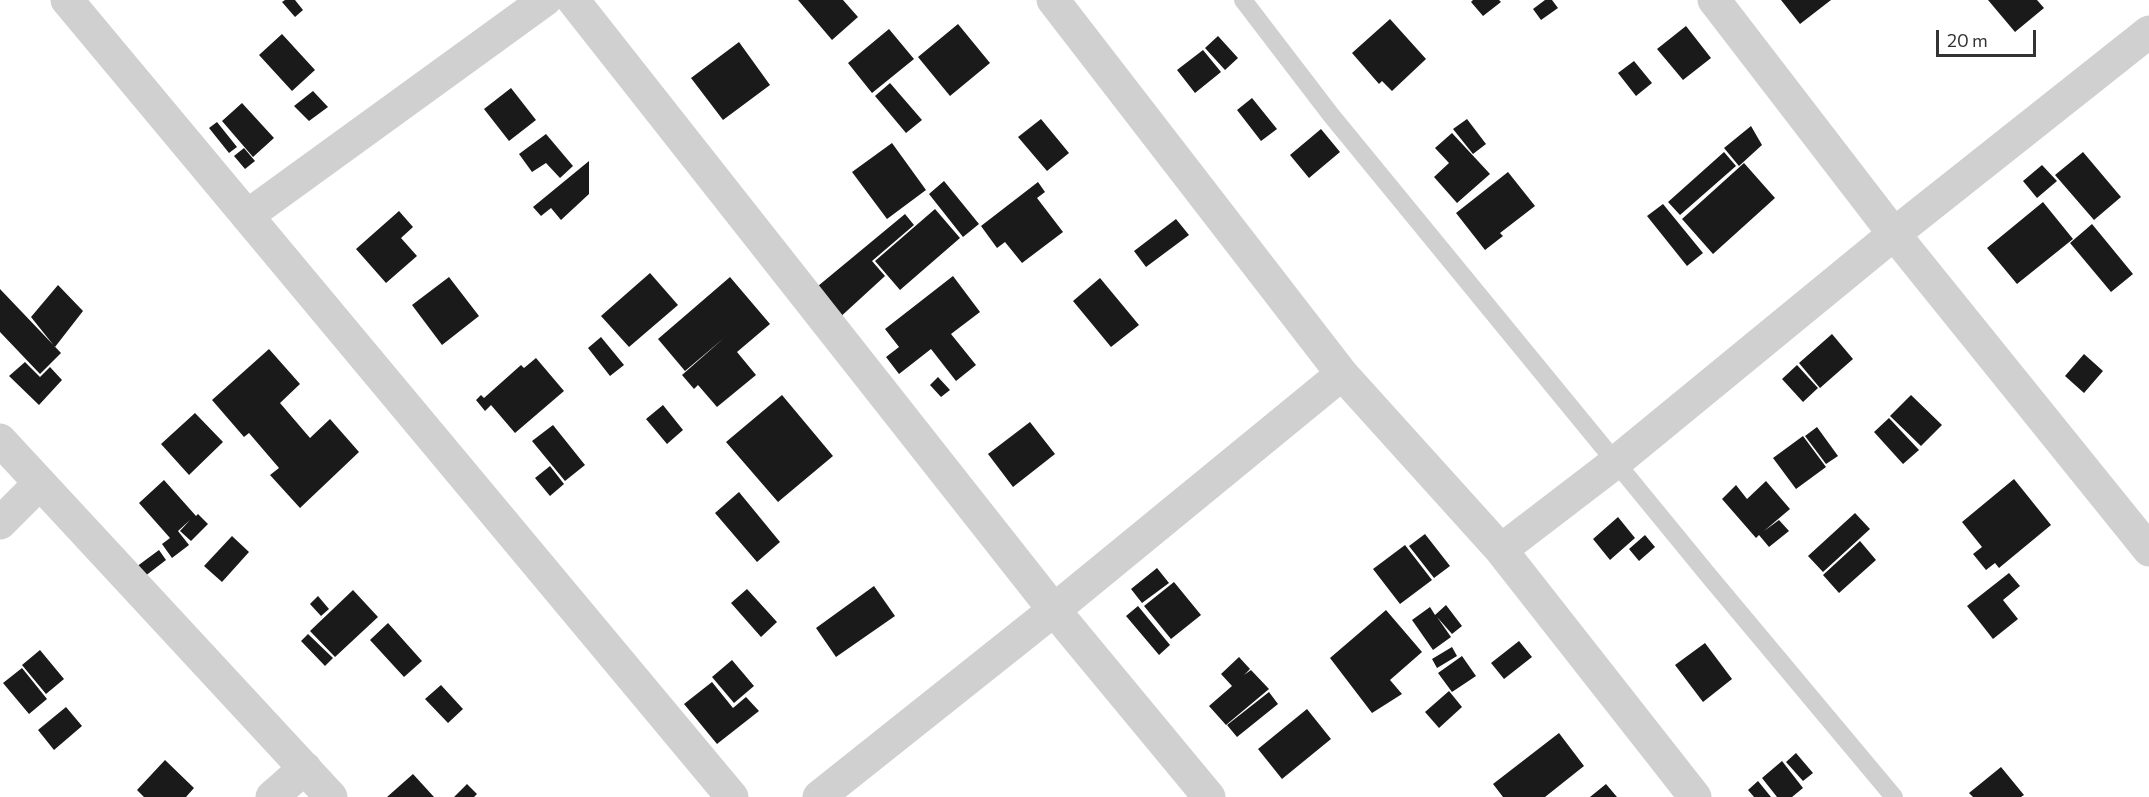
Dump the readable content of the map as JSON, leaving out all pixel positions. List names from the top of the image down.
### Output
{
  "scale_bar": "20 m"
}
